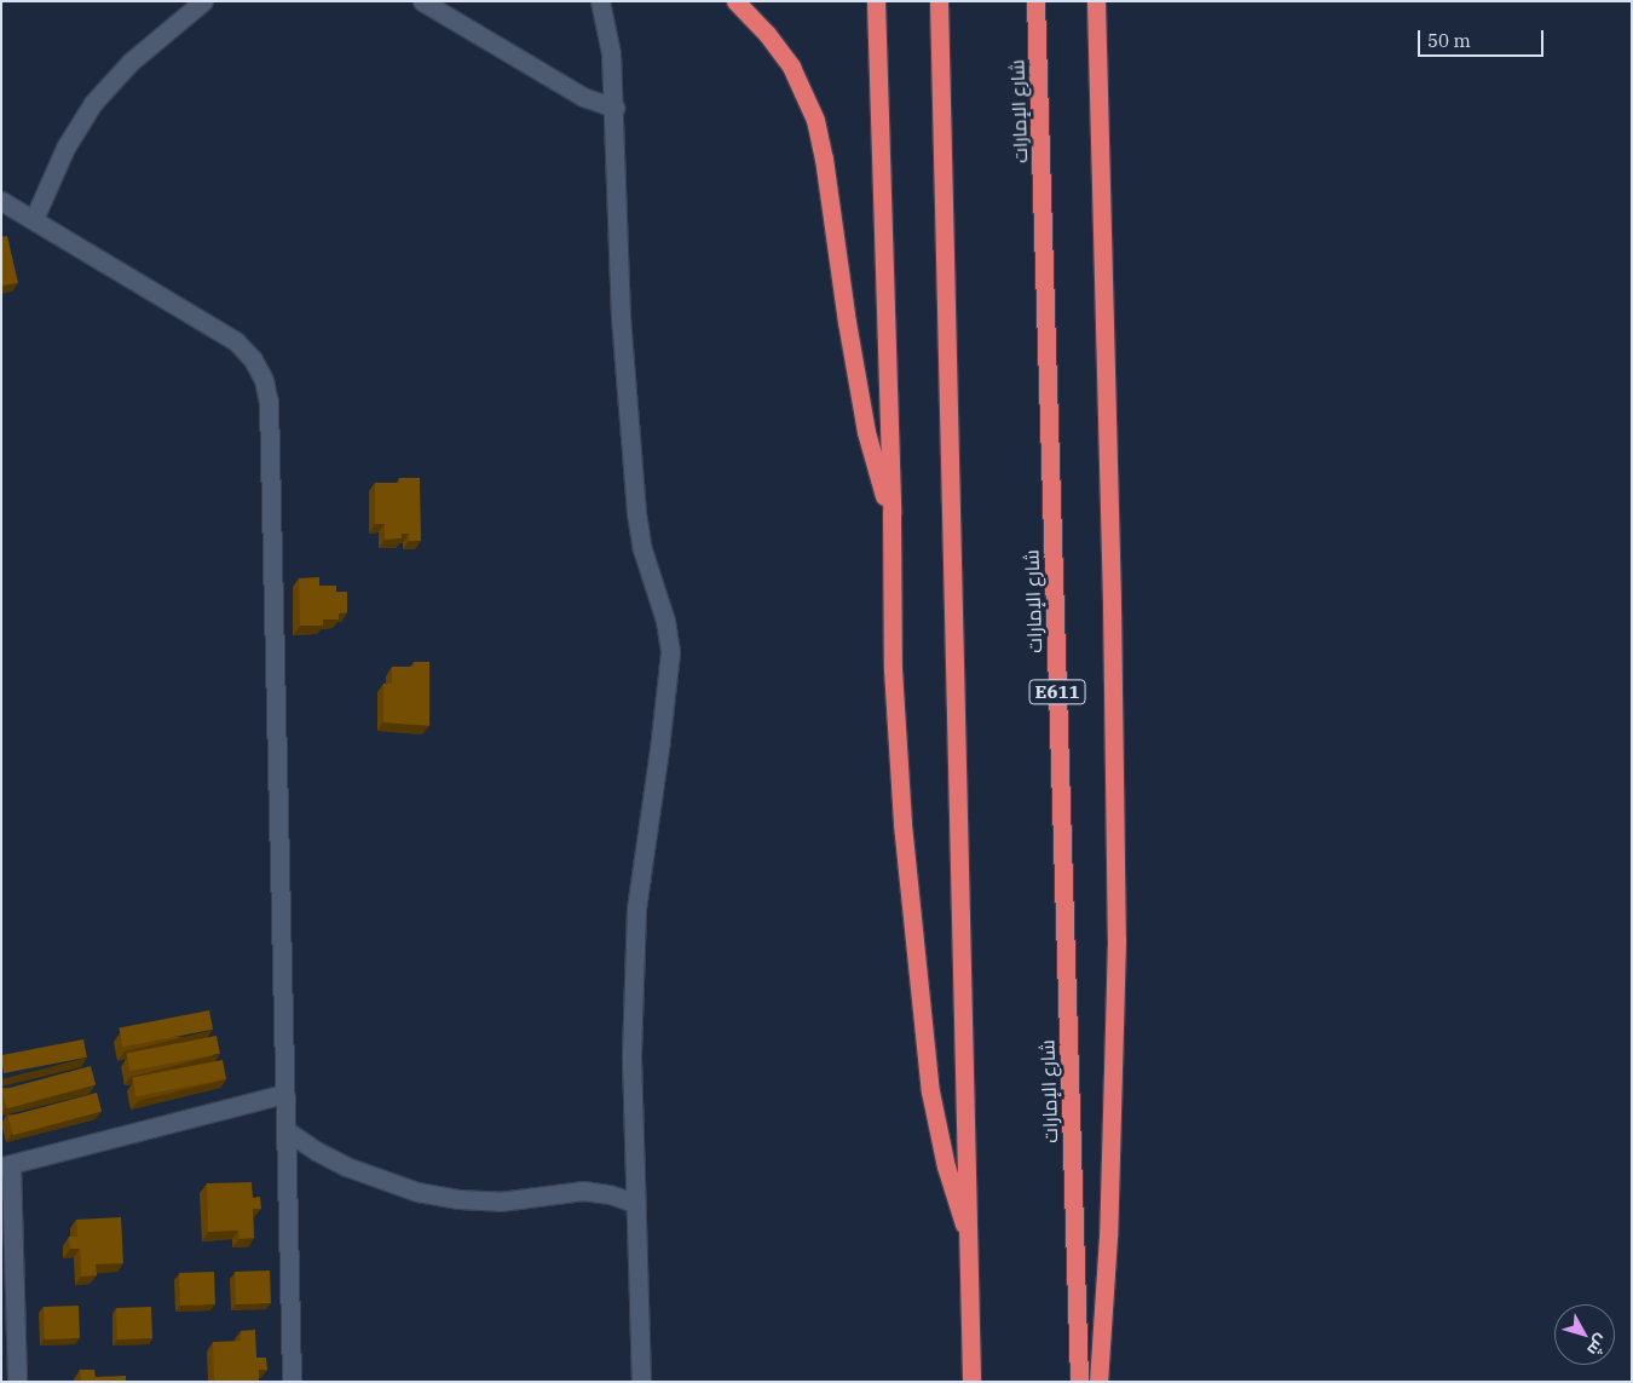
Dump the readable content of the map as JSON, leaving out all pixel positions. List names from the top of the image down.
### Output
{
  "streets": {
    "highway": ["شارع الإمارات", "E611"]
  },
  "scale_bar": "50 m",
  "north": "bottom right"
}
